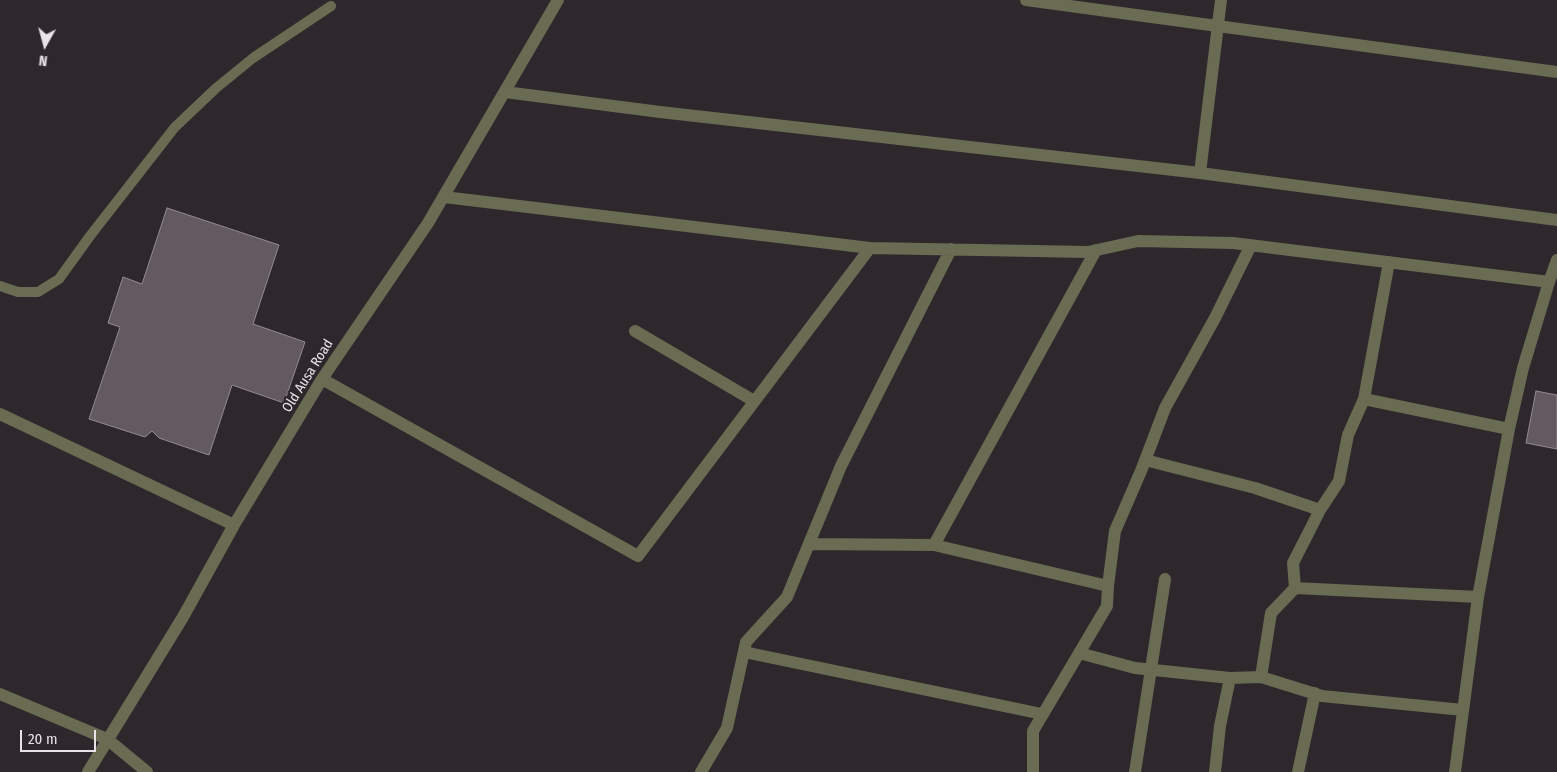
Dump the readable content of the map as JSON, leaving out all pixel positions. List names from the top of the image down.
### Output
{
  "streets": {
    "street": ["Old Ausa Road"]
  },
  "scale_bar": "20 m",
  "north": "bottom"
}
